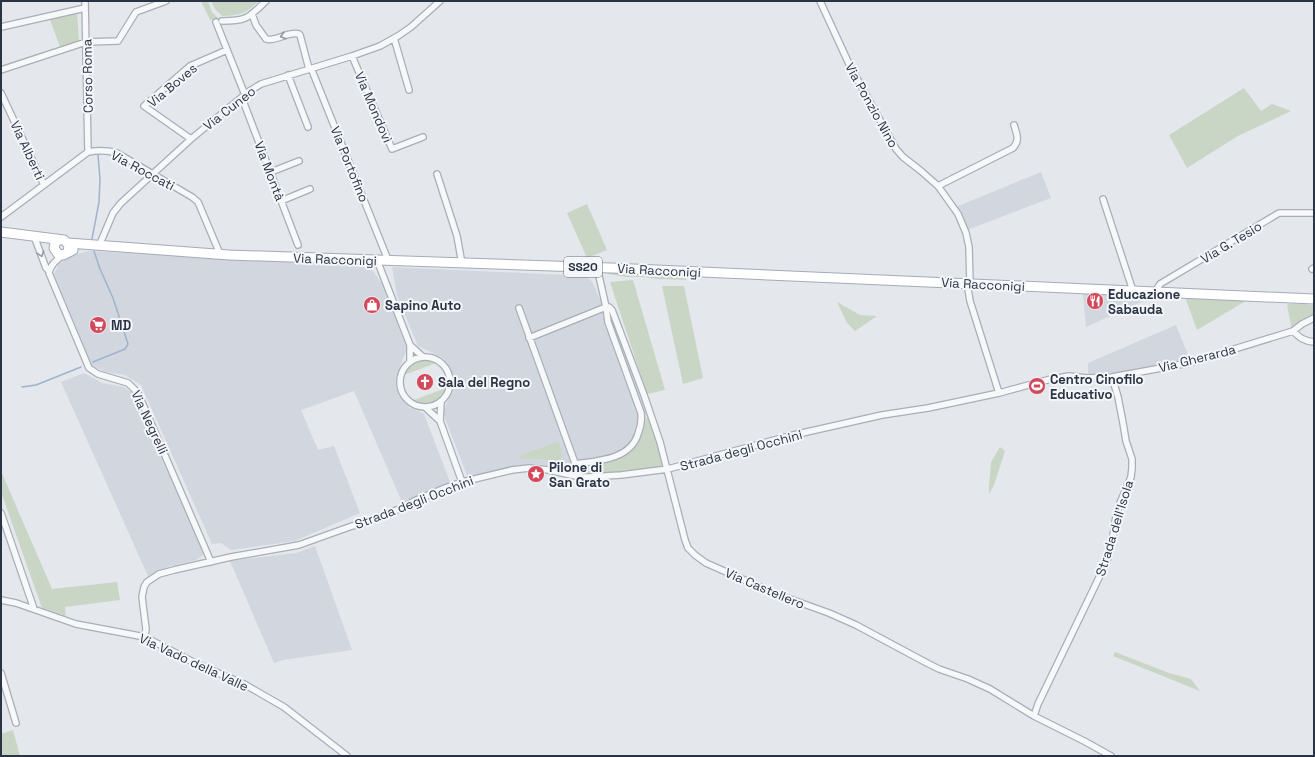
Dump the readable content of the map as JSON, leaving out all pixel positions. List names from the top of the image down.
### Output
{
  "streets": {
    "main road": ["Via Racconigi", "SS20"],
    "street": [
      "Corso Roma",
      "Via Boves",
      "Via Ponzio Nino",
      "Via Mondovì",
      "Via Cuneo",
      "Via Alberti",
      "Via Portofino",
      "Via Roccati",
      "Via Montà",
      "Via G. Tesio",
      "Via Gherarda",
      "Via Negrelli",
      "Strada degli Occhini",
      "Strada dell'Isola",
      "Via Castellero",
      "Via Vado della Valle"
    ]
  },
  "crossings": [
    ["Corso Roma", "Via Roccati"],
    ["Via Boves", "Via Cuneo"],
    ["Via Boves", "Via Montà"],
    ["Via Ponzio Nino", "Via Racconigi"],
    ["Via Mondovì", "Via Cuneo"],
    ["Via Cuneo", "Via Portofino"],
    ["Via Cuneo", "Via Roccati"],
    ["Via Cuneo", "Via Montà"],
    ["Via Cuneo", "Via Racconigi"],
    ["Via Portofino", "Via Racconigi"],
    ["Via Roccati", "Via Racconigi"],
    ["Via G. Tesio", "Via Racconigi"],
    ["Via Racconigi", "Via Negrelli"],
    ["Via Racconigi", "Via Castellero"],
    ["Via Gherarda", "Strada degli Occhini"],
    ["Via Gherarda", "Strada dell'Isola"],
    ["Via Negrelli", "Strada degli Occhini"],
    ["Strada degli Occhini", "Via Castellero"],
    ["Strada degli Occhini", "Via Vado della Valle"],
    ["Strada dell'Isola", "Via Castellero"]
  ],
  "places": {
    "restaurant": ["Educazione Sabauda"],
    "shop": ["Sapino Auto"],
    "supermarket": ["MD"],
    "church": ["Sala del Regno"],
    "sports": ["Centro Cinofilo Educativo"],
    "place": ["Pilone di San Grato"]
  }
}
